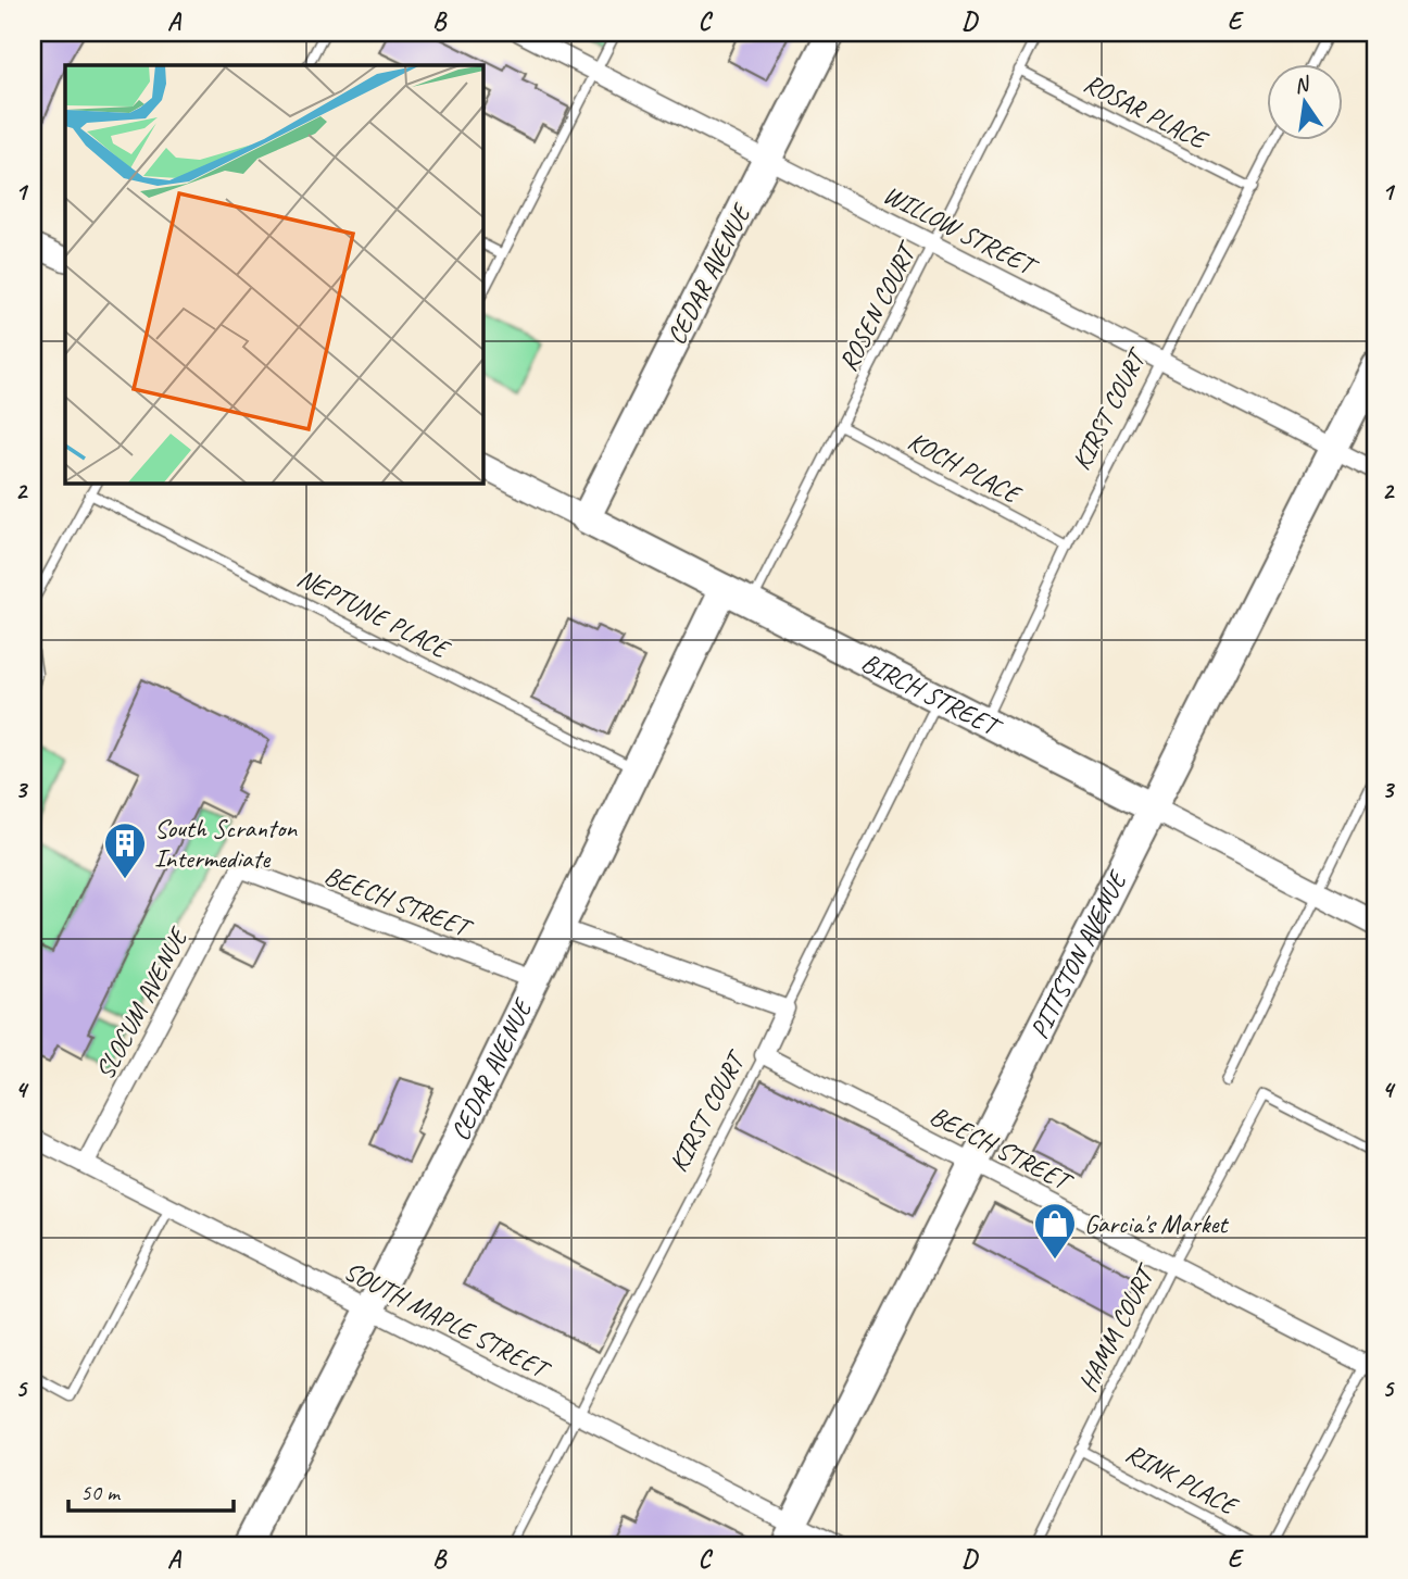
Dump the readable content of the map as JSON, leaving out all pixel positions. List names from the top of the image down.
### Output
{
  "streets": {
    "main road": ["CEDAR AVENUE", "BIRCH STREET", "PITTSTON AVENUE"],
    "street": [
      "WILLOW STREET",
      "KIRST COURT",
      "BEECH STREET",
      "SLOCUM AVENUE",
      "SOUTH MAPLE STREET"
    ],
    "lane": [
      "ROSAR PLACE",
      "ROSEN COURT",
      "KOCH PLACE",
      "NEPTUNE PLACE",
      "HAMM COURT",
      "RINK PLACE"
    ]
  },
  "crossings": [
    ["ROSAR PLACE", "ROSEN COURT"],
    ["ROSAR PLACE", "KIRST COURT"],
    ["WILLOW STREET", "CEDAR AVENUE"],
    ["WILLOW STREET", "ROSEN COURT"],
    ["WILLOW STREET", "KIRST COURT"],
    ["WILLOW STREET", "PITTSTON AVENUE"],
    ["CEDAR AVENUE", "NEPTUNE PLACE"],
    ["CEDAR AVENUE", "BIRCH STREET"],
    ["CEDAR AVENUE", "BEECH STREET"],
    ["CEDAR AVENUE", "SOUTH MAPLE STREET"],
    ["ROSEN COURT", "KOCH PLACE"],
    ["ROSEN COURT", "BIRCH STREET"],
    ["KIRST COURT", "KOCH PLACE"],
    ["KIRST COURT", "BIRCH STREET"],
    ["KIRST COURT", "BEECH STREET"],
    ["KIRST COURT", "SOUTH MAPLE STREET"],
    ["BIRCH STREET", "PITTSTON AVENUE"],
    ["BEECH STREET", "PITTSTON AVENUE"],
    ["BEECH STREET", "SLOCUM AVENUE"],
    ["BEECH STREET", "HAMM COURT"],
    ["PITTSTON AVENUE", "SOUTH MAPLE STREET"],
    ["SLOCUM AVENUE", "SOUTH MAPLE STREET"],
    ["HAMM COURT", "RINK PLACE"]
  ],
  "places": {
    "building": ["South Scranton Intermediate"],
    "shop": ["Garcia's Market"]
  },
  "scale_bar": "50 m",
  "north": "top",
  "grid": {
    "columns": [
      "A",
      "B",
      "C",
      "D",
      "E"
    ],
    "rows": [
      "1",
      "2",
      "3",
      "4",
      "5"
    ]
  }
}
